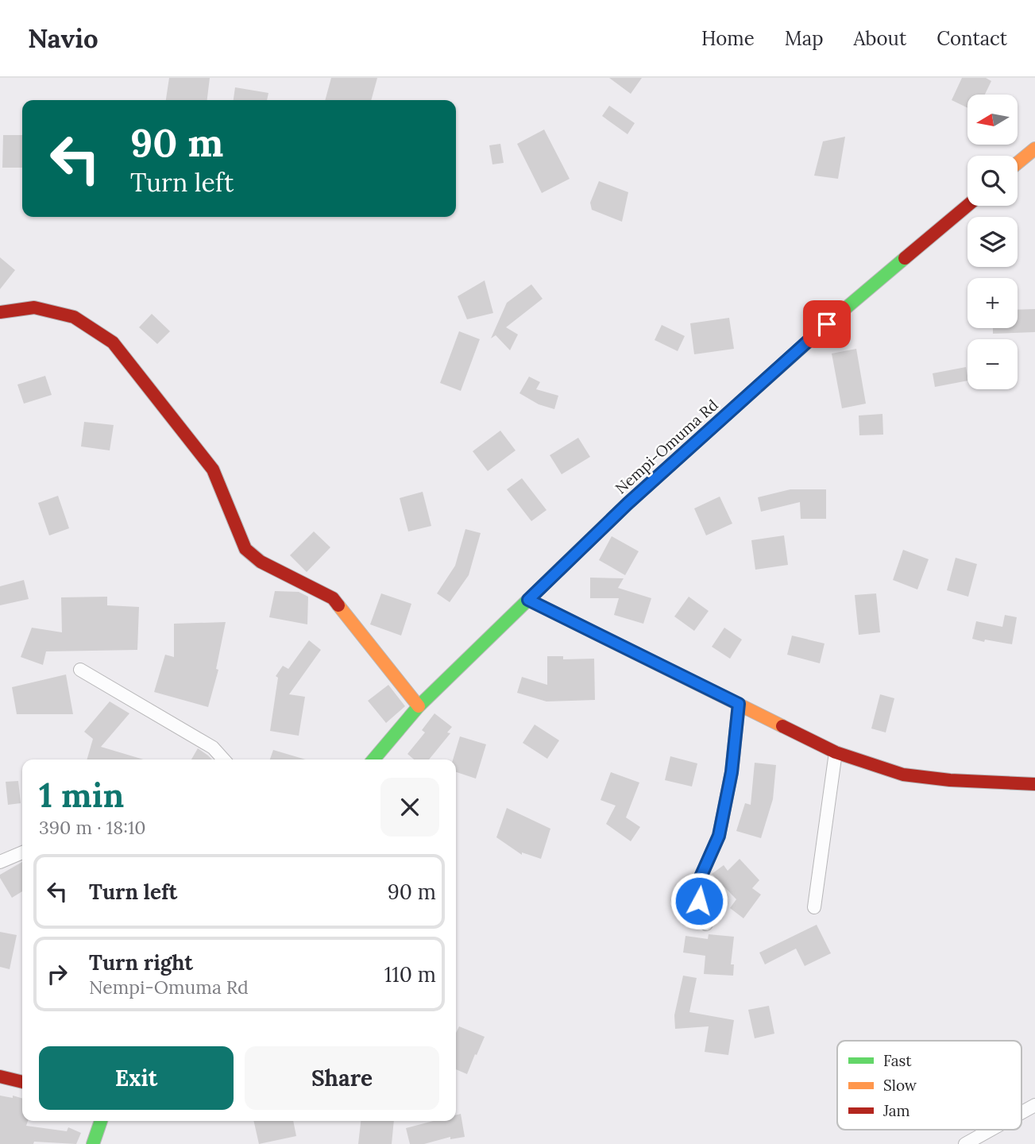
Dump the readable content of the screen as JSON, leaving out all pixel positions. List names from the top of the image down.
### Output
{
  "streets": {
    "street": ["Nempi-Omuma Rd"]
  },
  "legend": ["Fast", "Slow", "Jam"],
  "north": "left",
  "page": {
    "header": "Navio",
    "nav": [
      "Home",
      "Map",
      "About",
      "Contact"
    ],
    "map_buttons": ["+", "−"],
    "turn": ["90 m", "Turn left"],
    "heading": ["1 min", "390 m · 18:10"],
    "list": [
      {
        "name": "Turn left",
        "value": "90 m"
      },
      {
        "name": "Turn right",
        "note": "Nempi-Omuma Rd",
        "value": "110 m"
      }
    ],
    "buttons": ["Exit", "Share"]
  }
}
